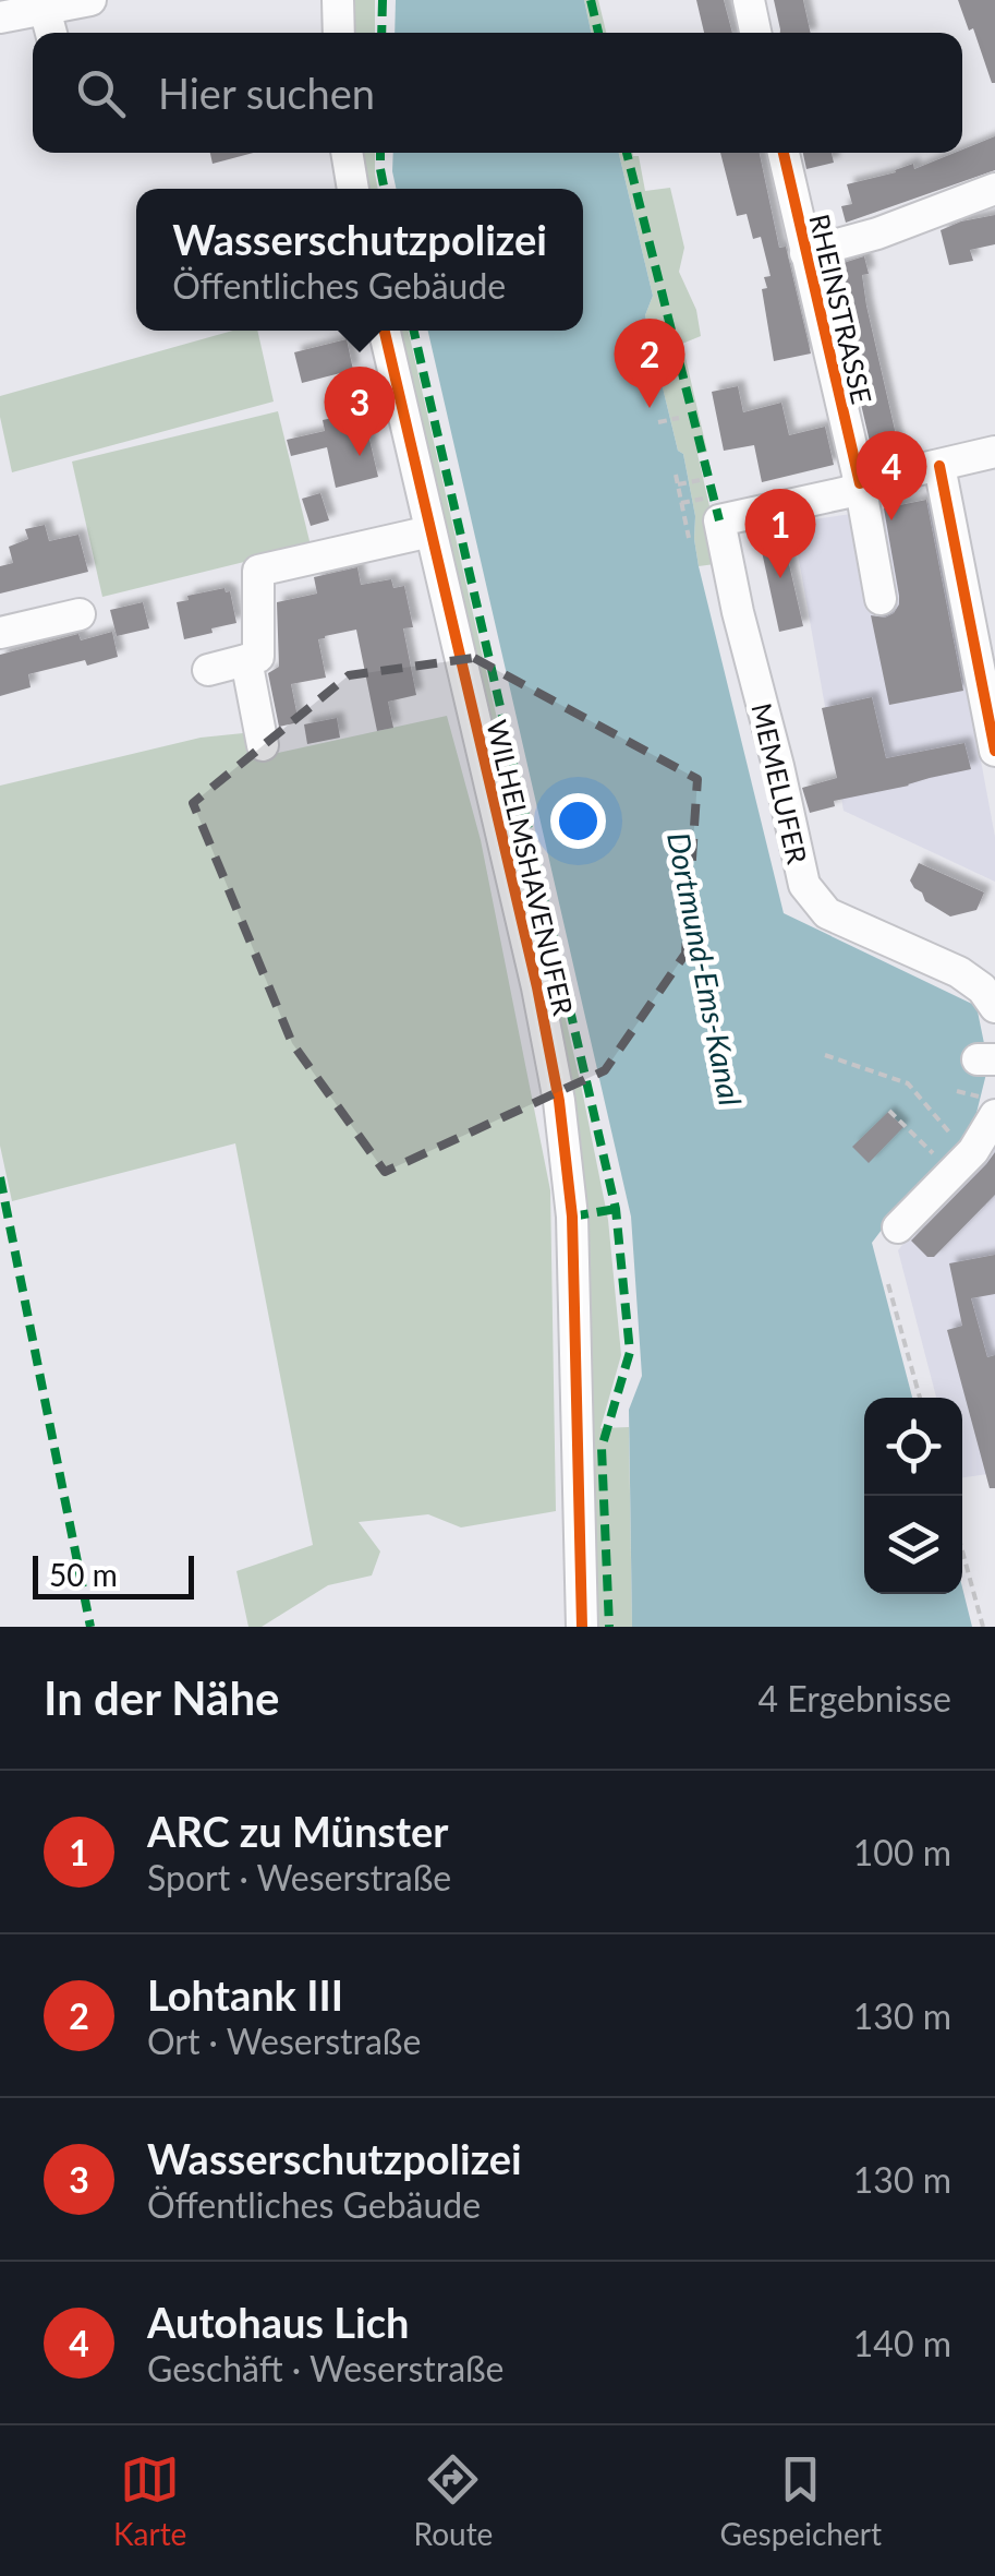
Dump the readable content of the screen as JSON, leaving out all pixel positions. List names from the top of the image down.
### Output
{
  "streets": {
    "street": ["RHEINSTRASSE", "MEMELUFER", "WILHELMSHAVENUFER"]
  },
  "water": ["Dortmund-Ems-Kanal"],
  "scale_bar": "50 m",
  "page": {
    "search": "Hier suchen",
    "popup": ["Wasserschutzpolizei", "Öffentliches Gebäude"],
    "pins": [
      "2",
      "3",
      "4",
      "1"
    ],
    "scale": "50 m",
    "heading": ["In der Nähe", "4 Ergebnisse"],
    "list": [
      {
        "mark": "1",
        "name": "ARC zu Münster",
        "note": "Sport · Weserstraße",
        "value": "100 m"
      },
      {
        "mark": "2",
        "name": "Lohtank III",
        "note": "Ort · Weserstraße",
        "value": "130 m"
      },
      {
        "mark": "3",
        "name": "Wasserschutzpolizei",
        "note": "Öffentliches Gebäude",
        "value": "130 m"
      },
      {
        "mark": "4",
        "name": "Autohaus Lich",
        "note": "Geschäft · Weserstraße",
        "value": "140 m"
      }
    ],
    "nav": ["Karte", "Route", "Gespeichert"]
  }
}
